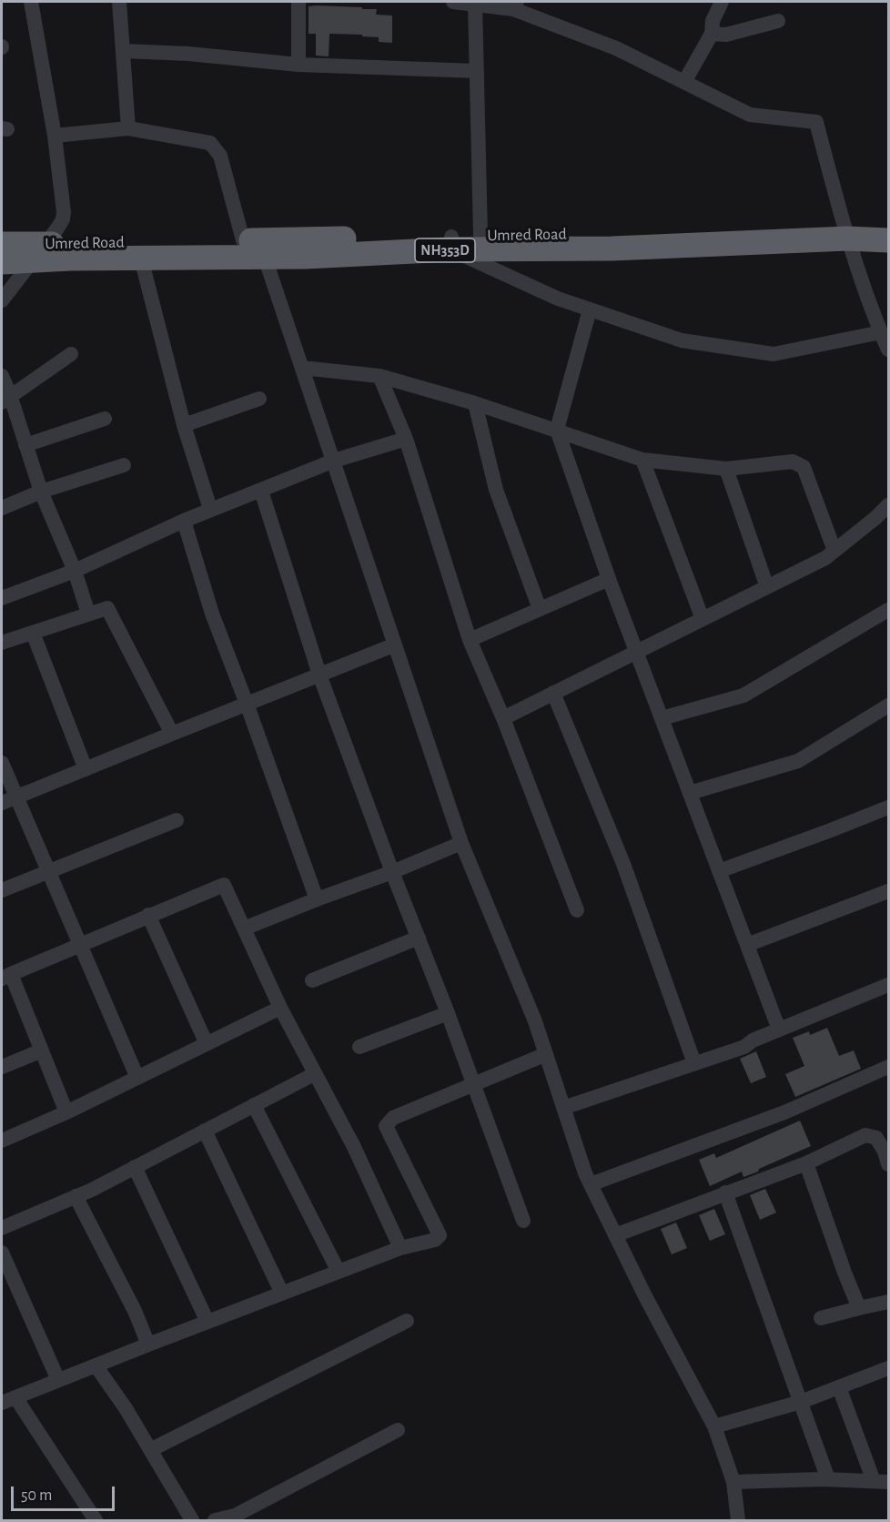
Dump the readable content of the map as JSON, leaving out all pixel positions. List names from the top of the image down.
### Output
{
  "streets": {
    "highway": ["Umred Road", "NH353D"]
  },
  "crossings": [
    ["Umred Road", "NH353D"]
  ],
  "scale_bar": "50 m"
}
